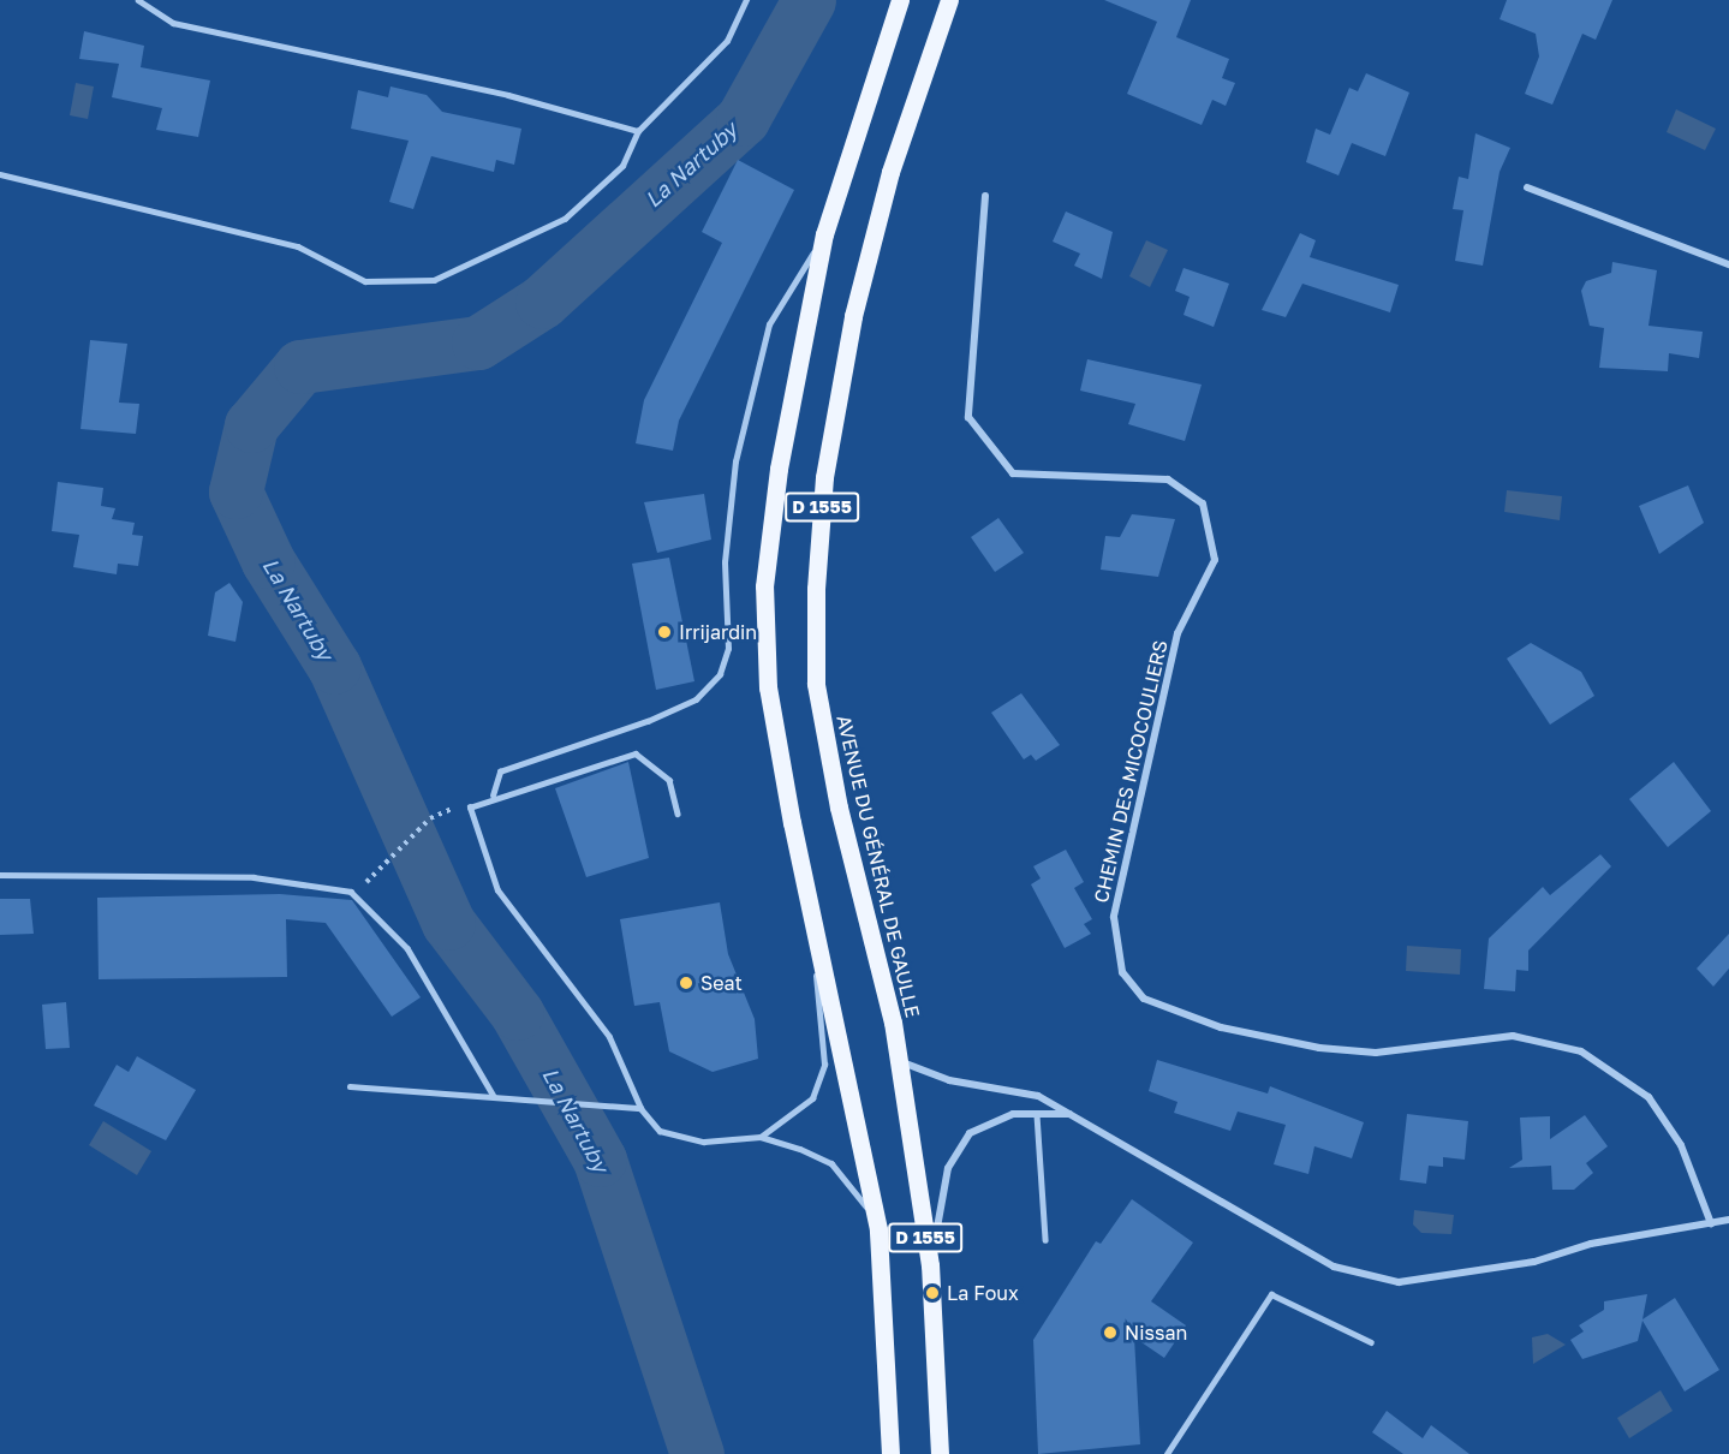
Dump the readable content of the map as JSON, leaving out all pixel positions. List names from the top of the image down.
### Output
{
  "streets": {
    "main road": ["D 1555", "AVENUE DU GÉNÉRAL DE GAULLE"],
    "street": ["CHEMIN DES MICOCOULIERS"]
  },
  "water": ["La Nartuby"],
  "places": [
    "Irrijardin",
    "Seat",
    "La Foux",
    "Nissan"
  ]
}
